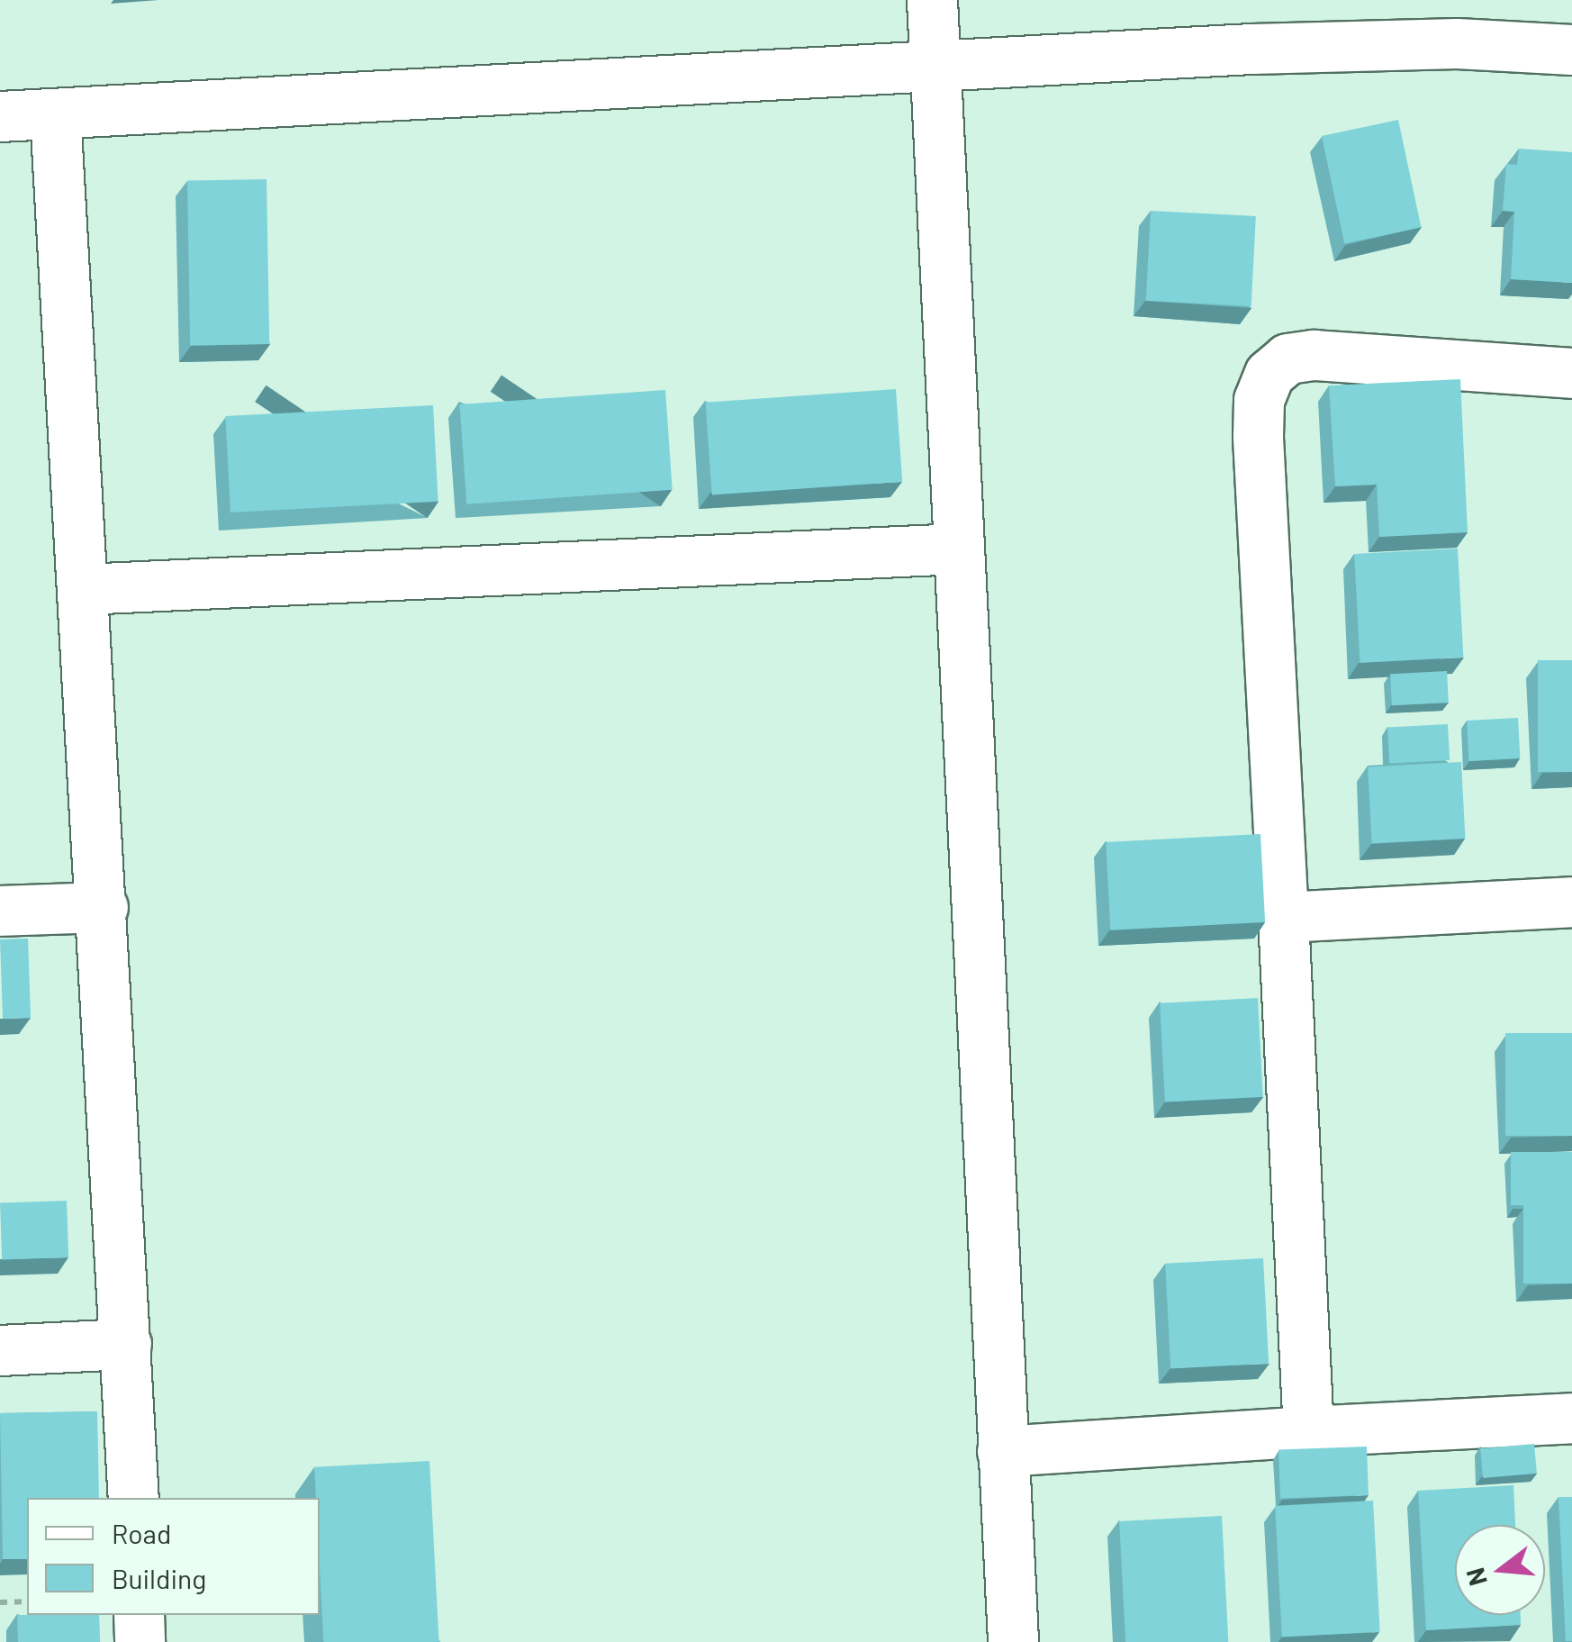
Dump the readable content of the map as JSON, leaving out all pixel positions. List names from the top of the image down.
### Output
{
  "legend": ["Road", "Building"],
  "north": "left"
}
